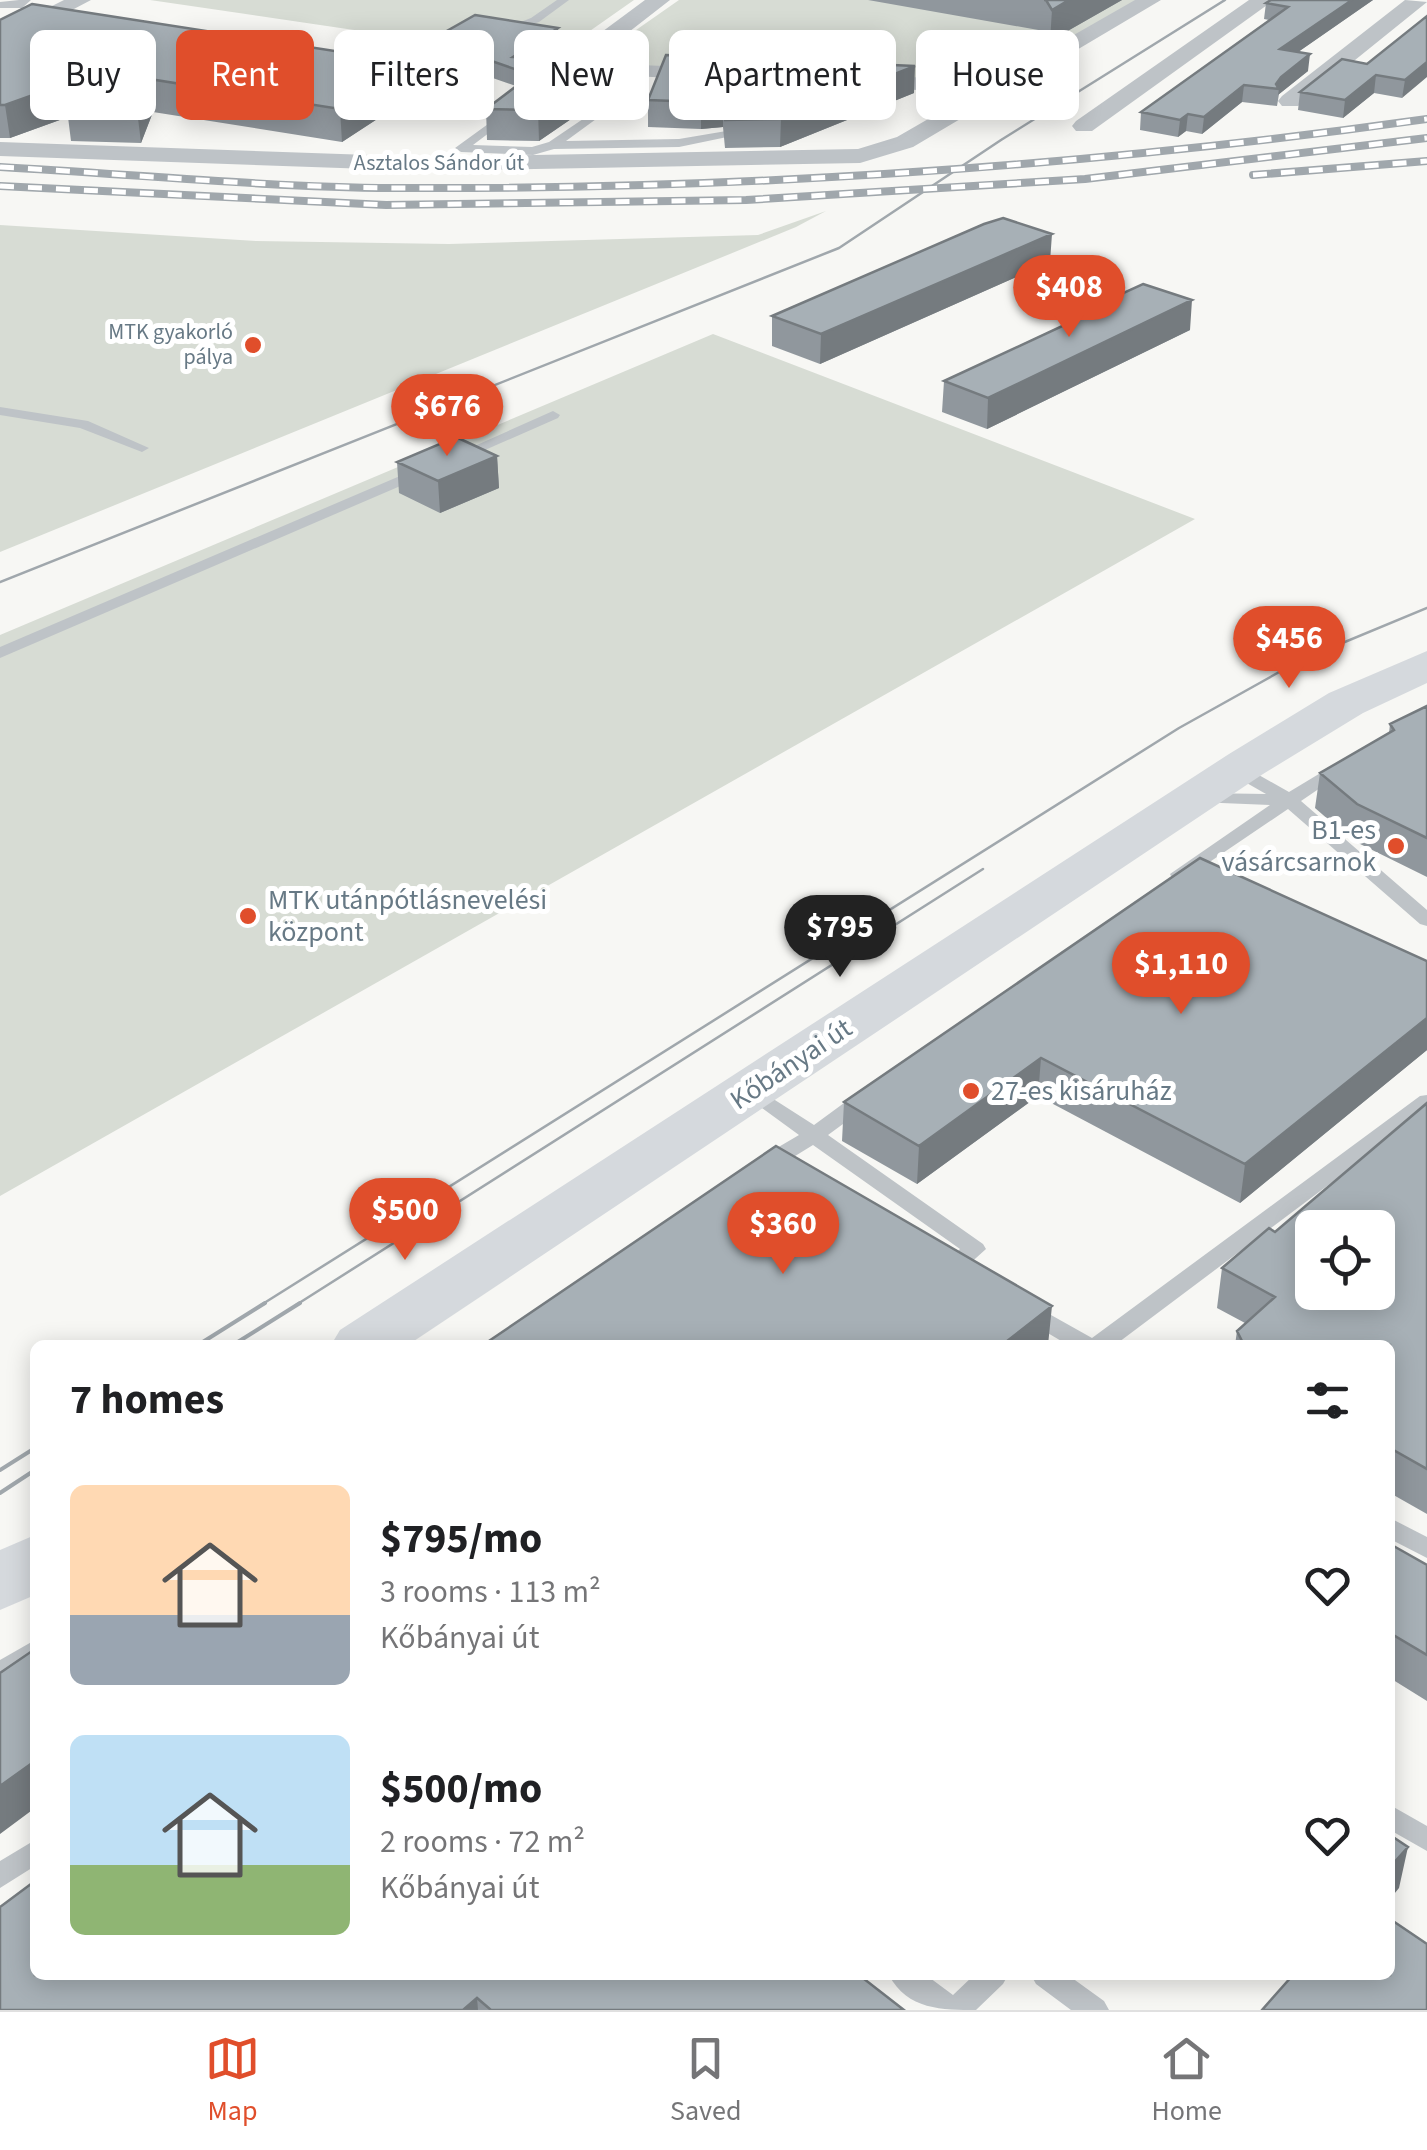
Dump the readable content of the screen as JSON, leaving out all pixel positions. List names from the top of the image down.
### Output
{
  "streets": {
    "main road": ["Kőbányai út"],
    "street": ["Asztalos Sándor út"]
  },
  "places": [
    "MTK gyakorló pálya",
    "B1-es vásárcsarnok",
    "MTK utánpótlásnevelési központ",
    "27-es kisáruház"
  ],
  "page": {
    "chip": [
      "Buy",
      "Rent",
      "Filters",
      "New",
      "Apartment",
      "House"
    ],
    "price": [
      "$408",
      "$676",
      "$456",
      "$795",
      "$1,110",
      "$500",
      "$360"
    ],
    "heading": "7 homes",
    "list": [
      {
        "name": "$795/mo",
        "note": "3 rooms · 113 m² · Kőbányai út"
      },
      {
        "name": "$500/mo",
        "note": "2 rooms · 72 m² · Kőbányai út"
      }
    ],
    "tabs": ["Map", "Saved", "Home"]
  }
}
